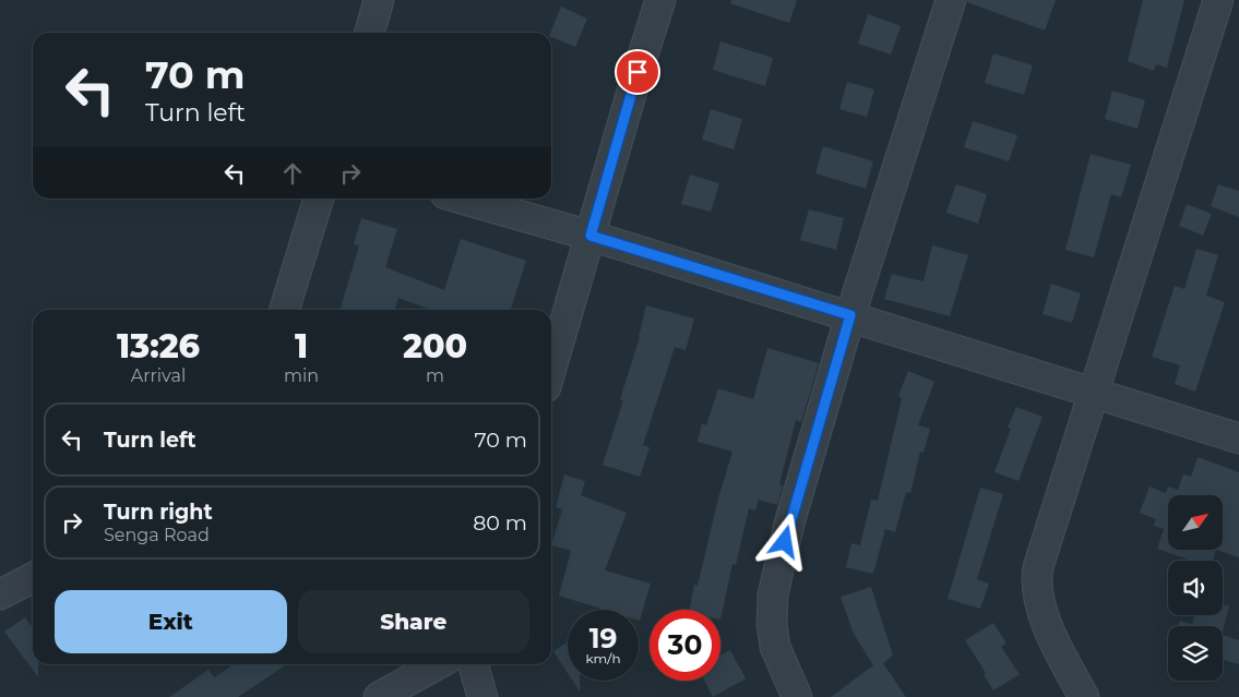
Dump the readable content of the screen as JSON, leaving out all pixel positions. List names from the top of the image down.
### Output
{
  "north": "top right",
  "page": {
    "turn": ["70 m", "Turn left"],
    "eta": [
      "13:26",
      "Arrival",
      "1",
      "min",
      "200",
      "m"
    ],
    "list": [
      {
        "name": "Turn left",
        "value": "70 m"
      },
      {
        "name": "Turn right",
        "note": "Senga Road",
        "value": "80 m"
      }
    ],
    "buttons": ["Exit", "Share"],
    "speed": "19 km/h",
    "limit": "30"
  }
}
